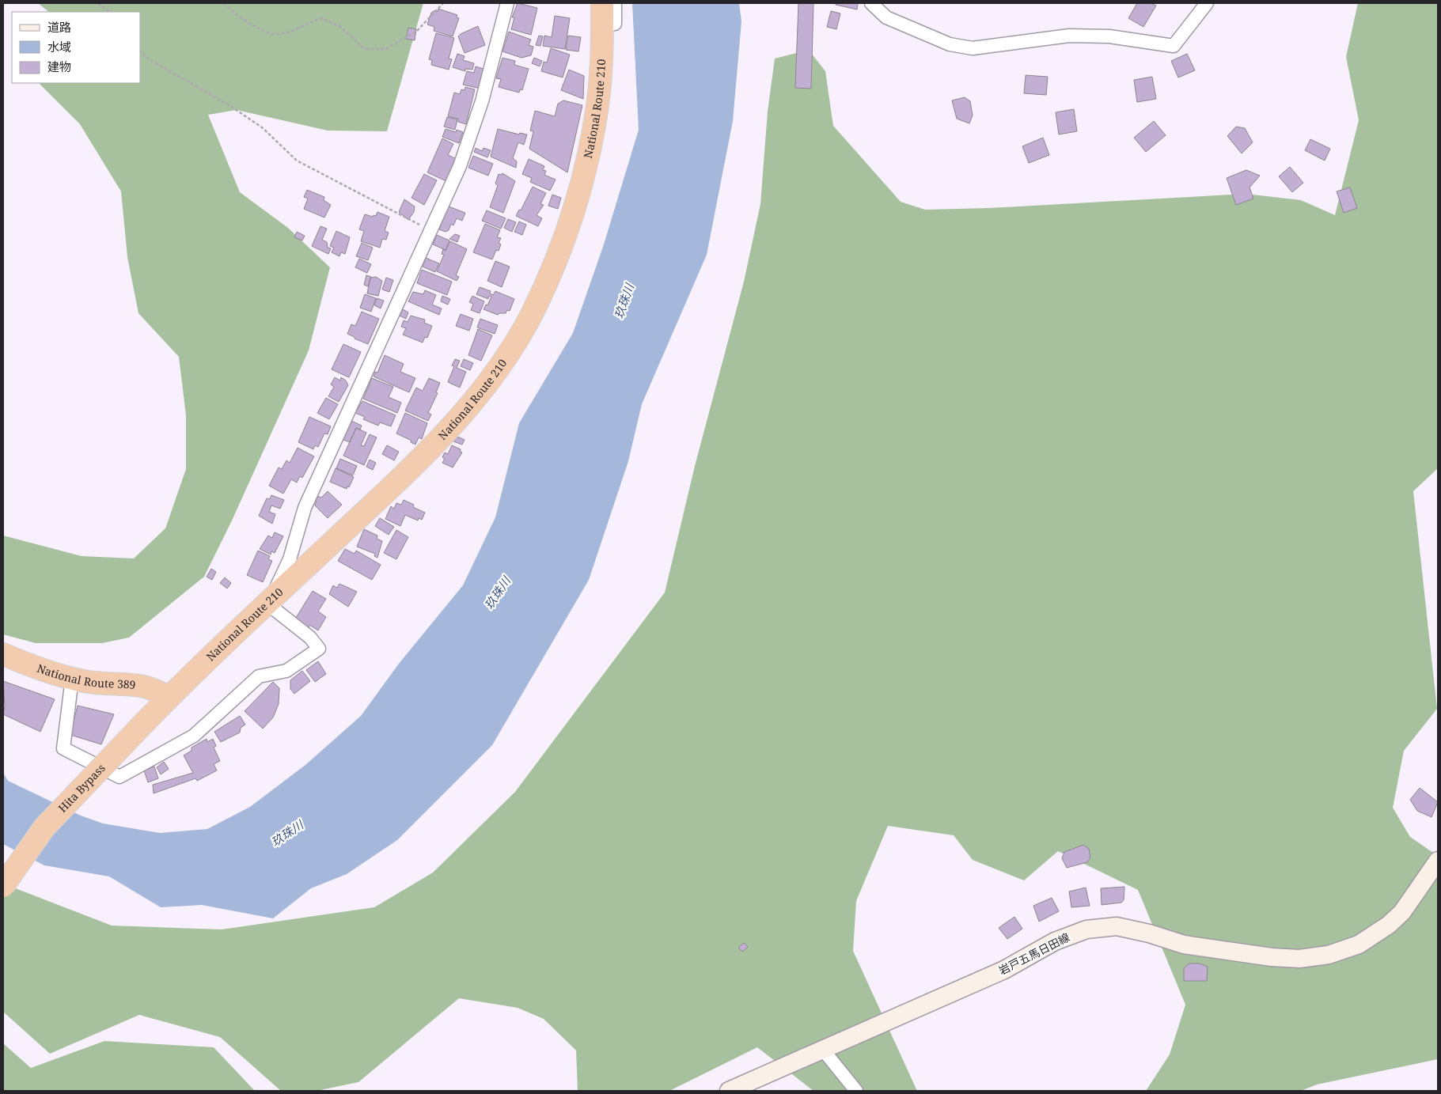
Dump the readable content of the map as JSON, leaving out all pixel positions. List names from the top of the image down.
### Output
{
  "streets": {
    "highway": ["National Route 210", "National Route 389", "Hita Bypass"],
    "main road": ["岩戸五馬日田線"]
  },
  "crossings": [
    ["National Route 210", "National Route 389"],
    ["National Route 210", "Hita Bypass"],
    ["National Route 389", "Hita Bypass"]
  ],
  "water": ["玖珠川"],
  "legend": ["道路", "水域", "建物"]
}
